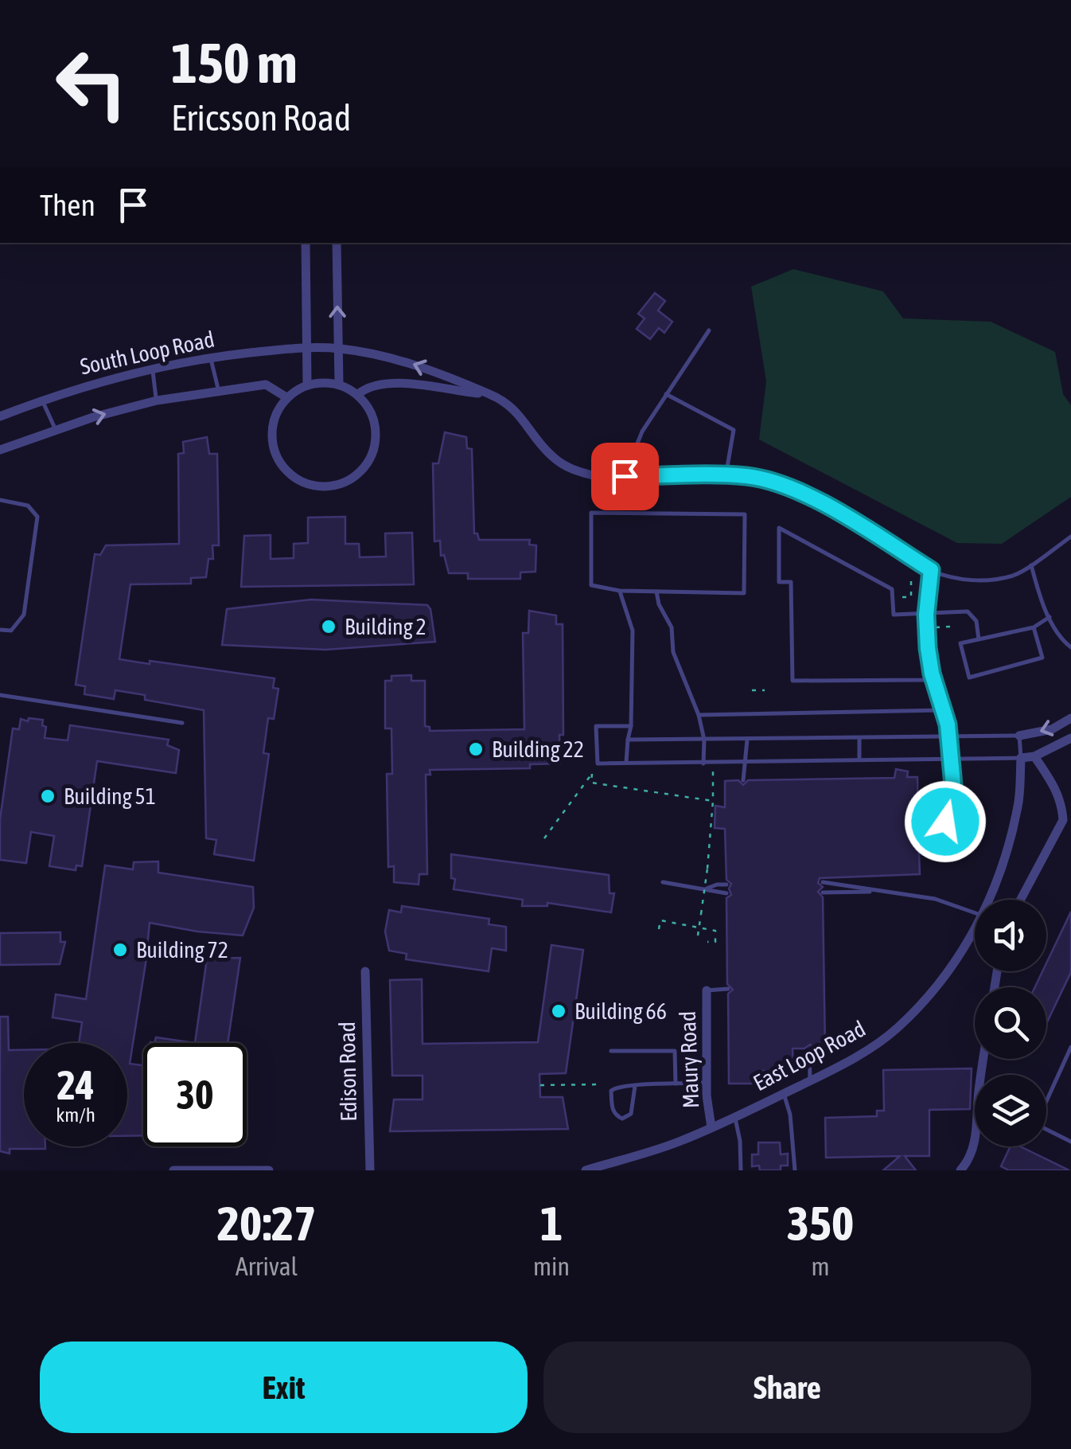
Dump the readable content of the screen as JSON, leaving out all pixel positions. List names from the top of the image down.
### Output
{
  "streets": {
    "street": [
      "South Loop Road",
      "East Loop Road",
      "Maury Road",
      "Edison Road"
    ]
  },
  "crossings": [
    ["East Loop Road", "Maury Road"]
  ],
  "places": [
    "Building 2",
    "Building 22",
    "Building 51",
    "Building 72",
    "Building 66"
  ],
  "page": {
    "turn": ["150 m", "Ericsson Road"],
    "then": "Then",
    "speed": "24 km/h",
    "limit": "30",
    "eta": [
      "20:27",
      "Arrival",
      "1",
      "min",
      "350",
      "m"
    ],
    "buttons": ["Exit", "Share"]
  }
}
